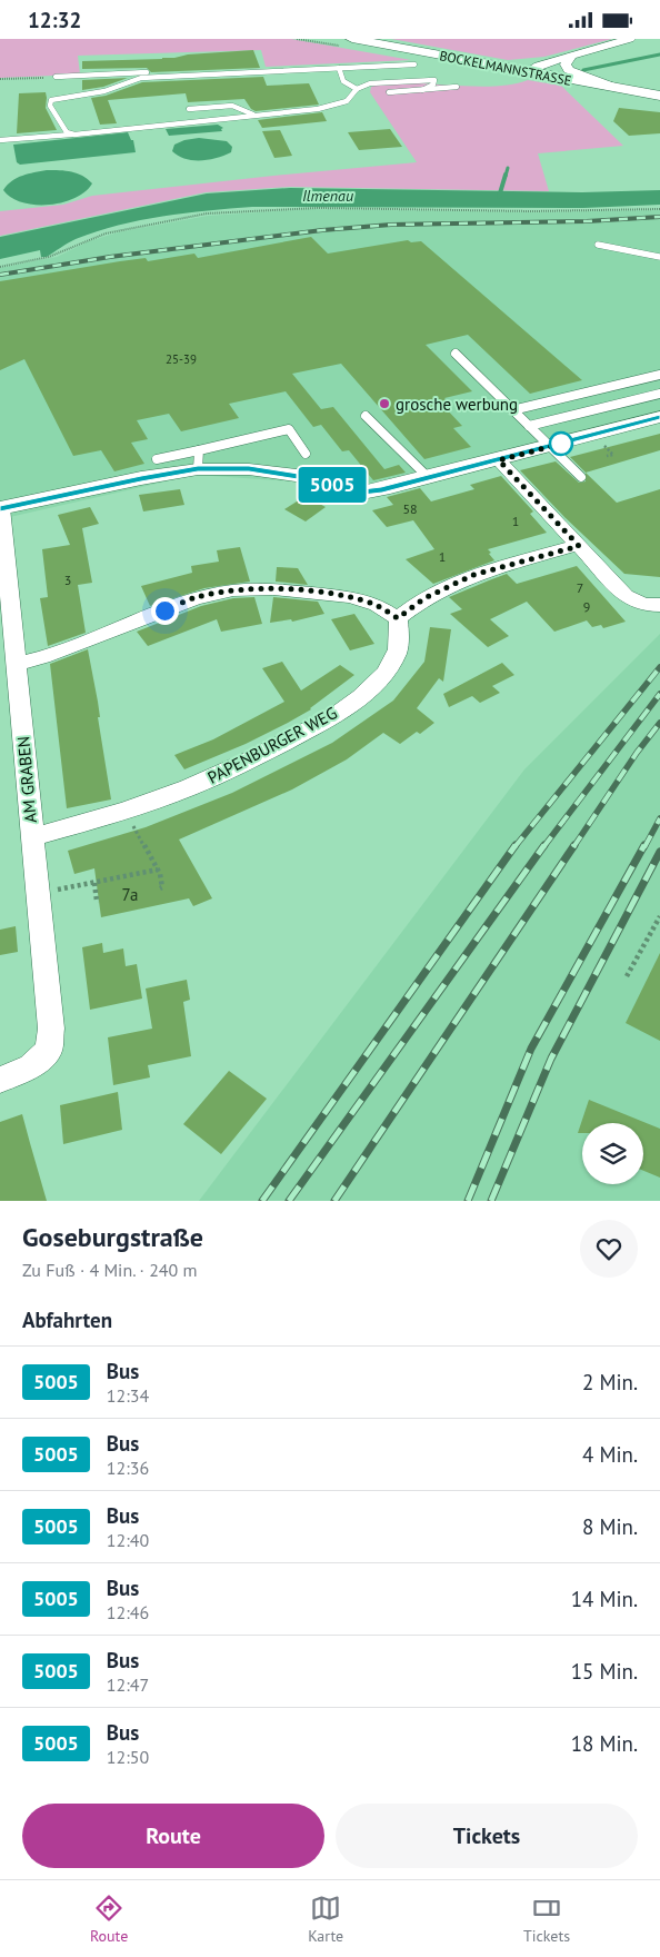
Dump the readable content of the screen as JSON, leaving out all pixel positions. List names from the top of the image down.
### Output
{
  "streets": {
    "main road": ["BOCKELMANNSTRASSE"],
    "street": ["PAPENBURGER WEG", "AM GRABEN"]
  },
  "crossings": [
    ["PAPENBURGER WEG", "AM GRABEN"]
  ],
  "water": ["Ilmenau"],
  "places": ["grosche werbung"],
  "lines": ["bus line 5005"],
  "house_numbers": [
    "25-39",
    "58",
    "1",
    "1",
    "3",
    "7",
    "9",
    "7a"
  ],
  "page": {
    "status": "12:32",
    "on_map": "5005",
    "heading": [
      ["Goseburgstraße", "Zu Fuß · 4 Min. · 240 m"],
      "Abfahrten"
    ],
    "list": [
      {
        "mark": "5005",
        "name": "Bus",
        "note": "12:34",
        "value": "2 Min."
      },
      {
        "mark": "5005",
        "name": "Bus",
        "note": "12:36",
        "value": "4 Min."
      },
      {
        "mark": "5005",
        "name": "Bus",
        "note": "12:40",
        "value": "8 Min."
      },
      {
        "mark": "5005",
        "name": "Bus",
        "note": "12:46",
        "value": "14 Min."
      },
      {
        "mark": "5005",
        "name": "Bus",
        "note": "12:47",
        "value": "15 Min."
      },
      {
        "mark": "5005",
        "name": "Bus",
        "note": "12:50",
        "value": "18 Min."
      }
    ],
    "buttons": ["Route", "Tickets"],
    "tabs": ["Route", "Karte", "Tickets"]
  }
}
